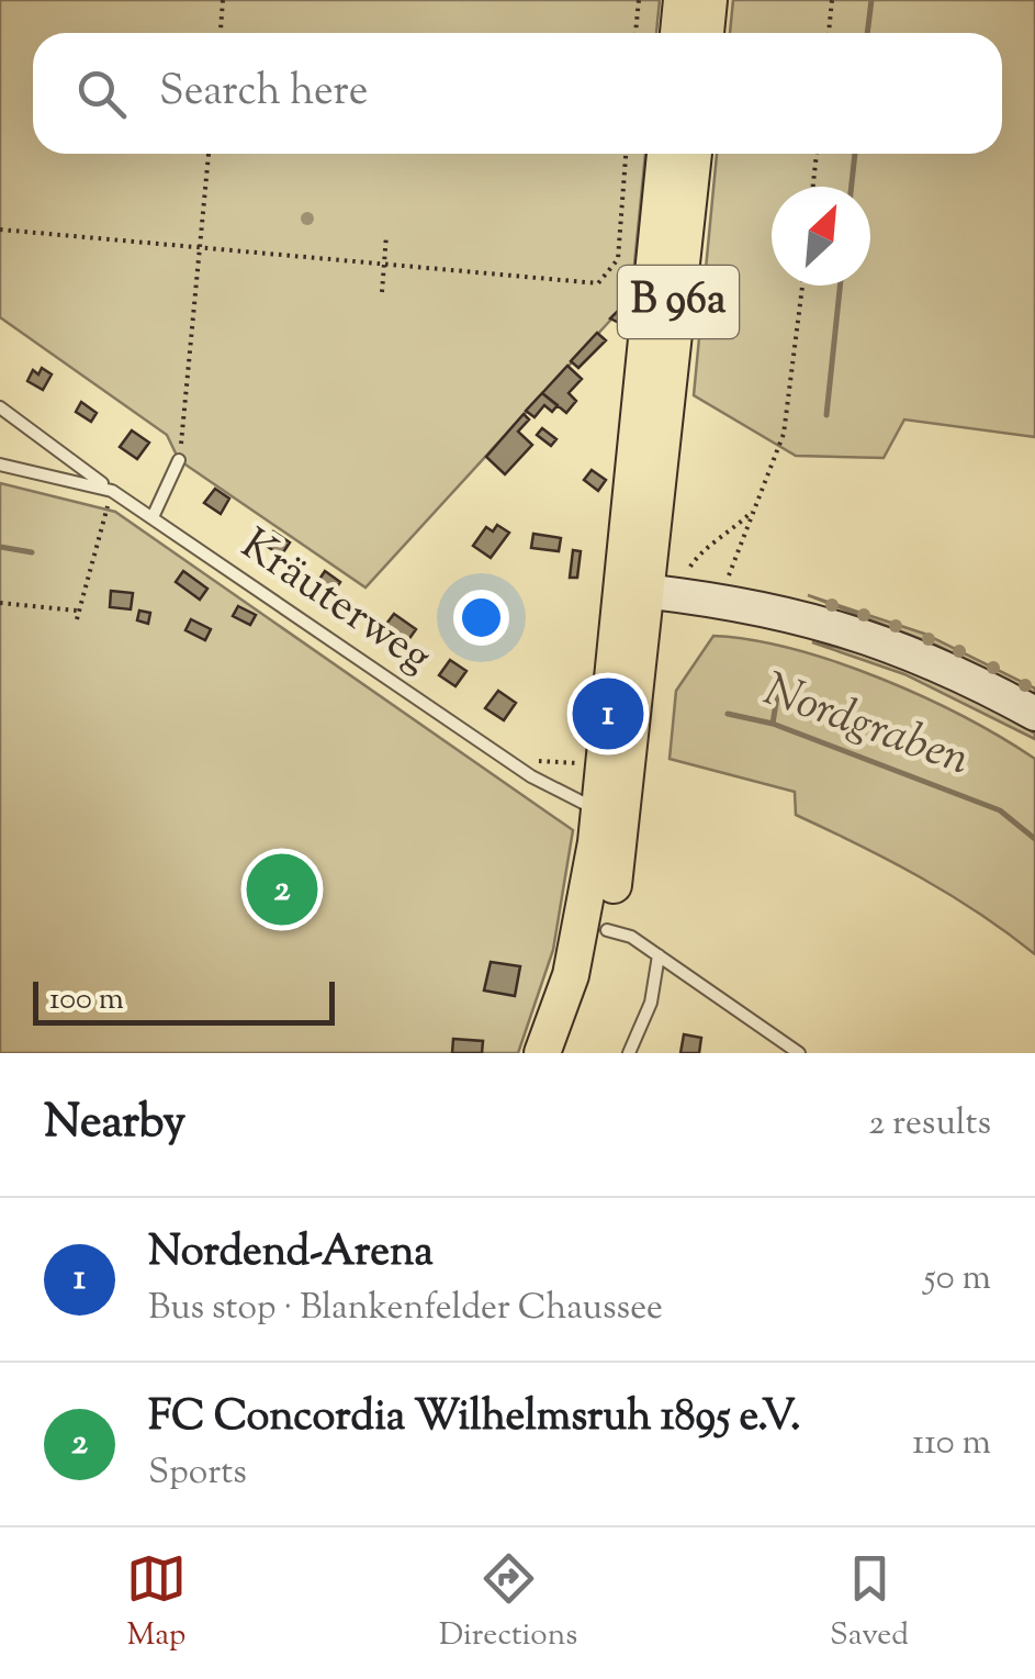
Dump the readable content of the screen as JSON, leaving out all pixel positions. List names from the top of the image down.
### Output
{
  "streets": {
    "main road": ["B 96a"],
    "lane": ["Kräuterweg"]
  },
  "crossings": [
    ["B 96a", "Kräuterweg"]
  ],
  "water": ["Nordgraben"],
  "scale_bar": "100 m",
  "north": "top right",
  "page": {
    "search": "Search here",
    "pins": ["1", "2"],
    "scale": "100 m",
    "heading": ["Nearby", "2 results"],
    "list": [
      {
        "mark": "1",
        "name": "Nordend-Arena",
        "note": "Bus stop · Blankenfelder Chaussee",
        "value": "50 m"
      },
      {
        "mark": "2",
        "name": "FC Concordia Wilhelmsruh 1895 e.V.",
        "note": "Sports",
        "value": "110 m"
      }
    ],
    "nav": ["Map", "Directions", "Saved"]
  }
}
